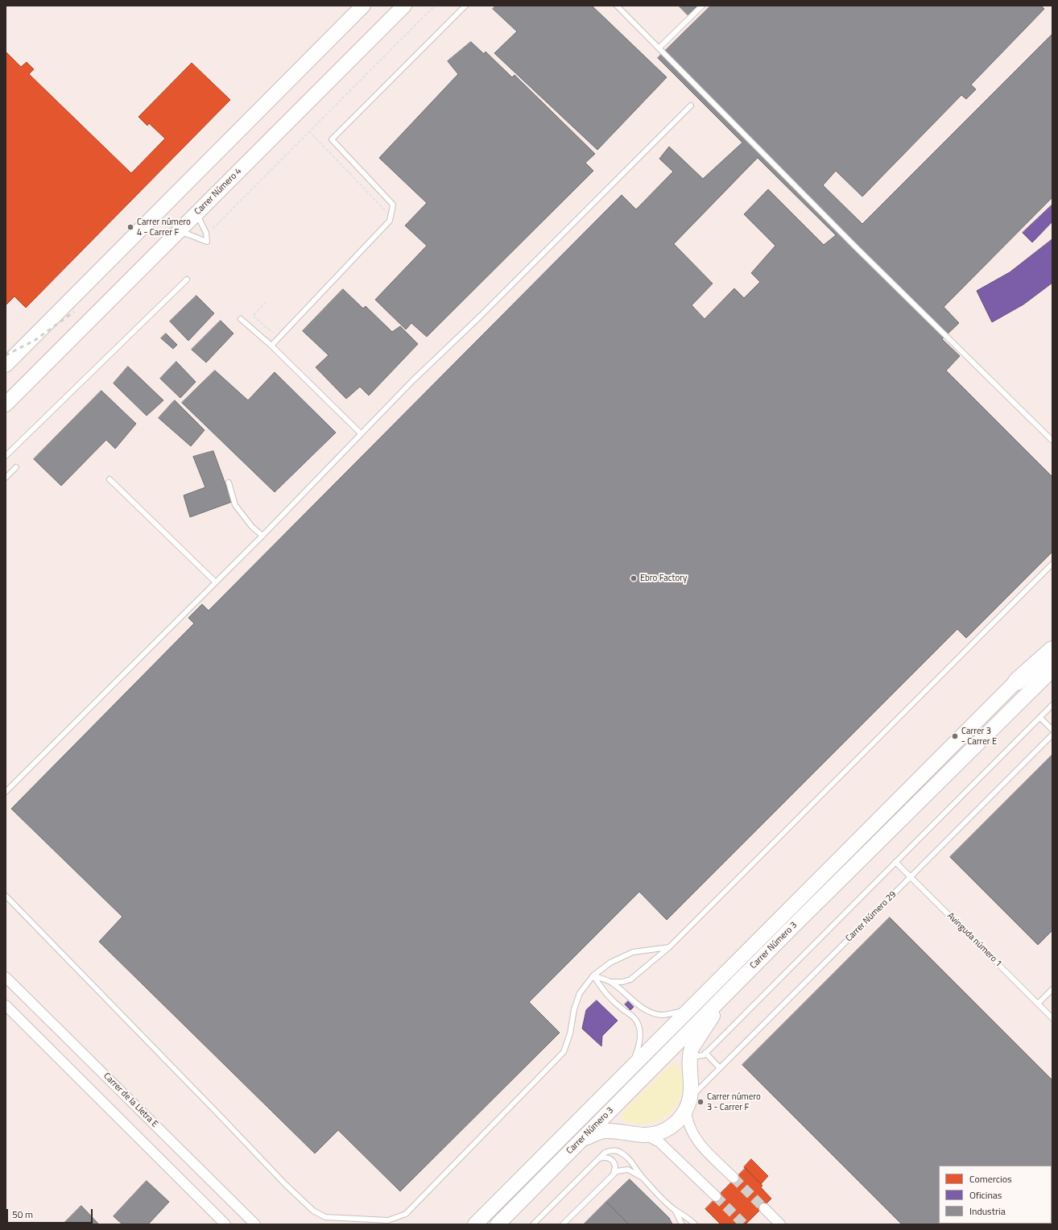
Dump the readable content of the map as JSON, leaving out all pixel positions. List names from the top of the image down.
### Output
{
  "streets": {
    "main road": ["Carrer Número 4", "Carrer Número 3"],
    "street": ["Carrer de la Lletra E"],
    "lane": ["Carrer Número 29", "Avinguda número 1"]
  },
  "crossings": [
    ["Carrer Número 29", "Avinguda número 1"]
  ],
  "places": [
    "Carrer número 4 - Carrer F",
    "Ebro Factory",
    "Carrer 3 - Carrer E",
    "Carrer número 3 - Carrer F"
  ],
  "legend": ["Comercios", "Oficinas", "Industria"],
  "scale_bar": "50 m"
}
